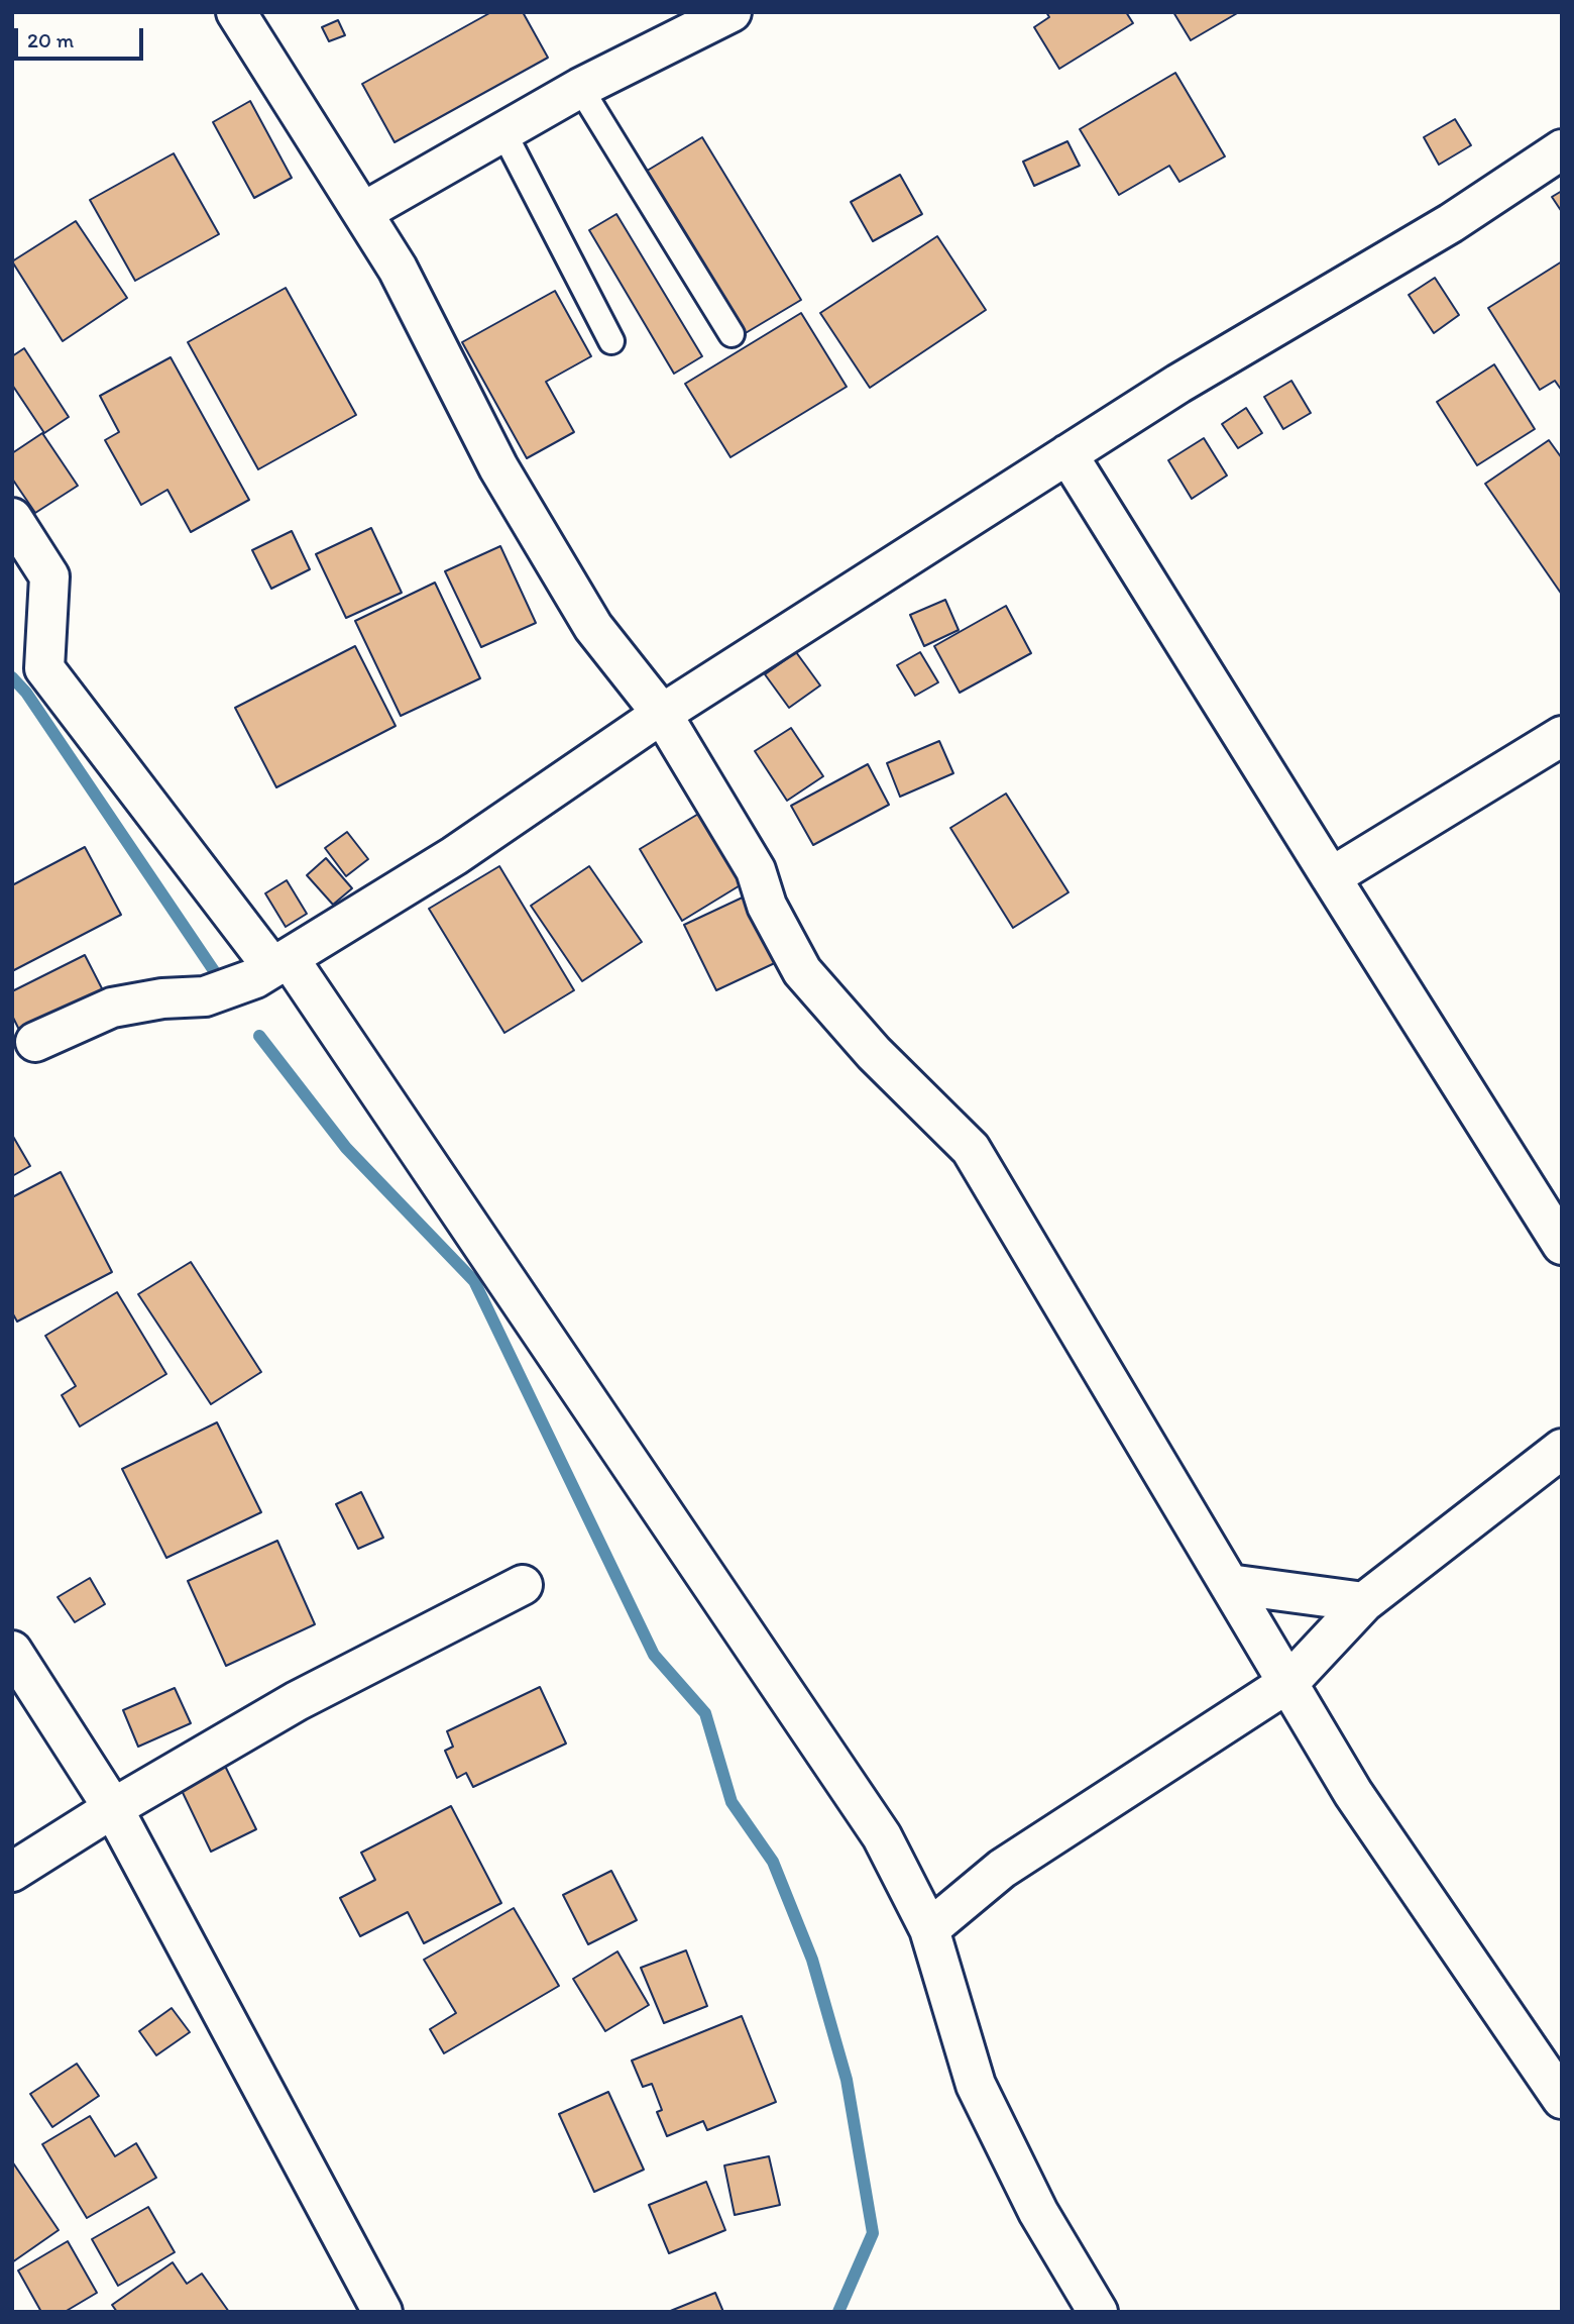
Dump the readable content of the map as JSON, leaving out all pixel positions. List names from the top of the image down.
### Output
{
  "scale_bar": "20 m"
}
